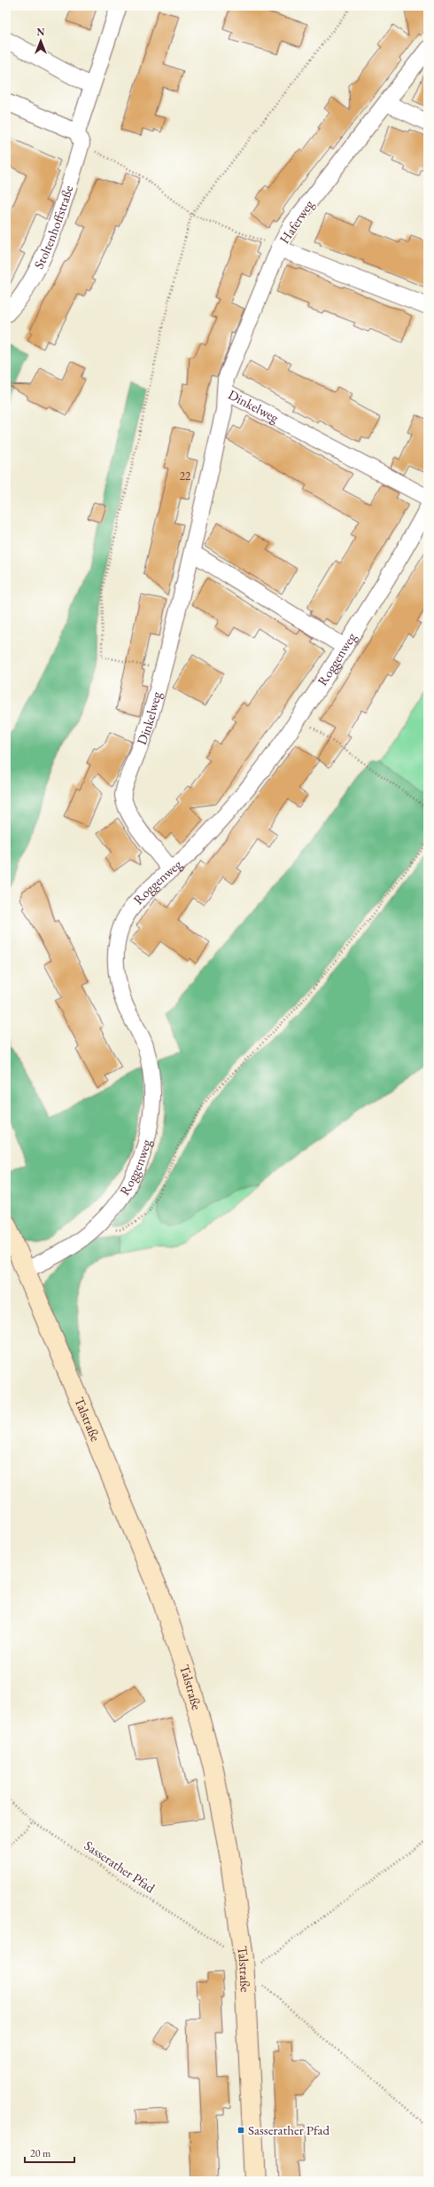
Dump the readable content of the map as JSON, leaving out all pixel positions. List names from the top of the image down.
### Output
{
  "streets": {
    "street": [
      "Haferweg",
      "Stoltenhoffstraße",
      "Dinkelweg",
      "Roggenweg",
      "Talstraße"
    ],
    "path": ["Sasserather Pfad"]
  },
  "crossings": [
    ["Dinkelweg", "Roggenweg"],
    ["Roggenweg", "Talstraße"],
    ["Talstraße", "Sasserather Pfad"]
  ],
  "places": {
    "transit": ["Sasserather Pfad"]
  },
  "house_numbers": ["22"],
  "scale_bar": "20 m",
  "north": "top"
}
